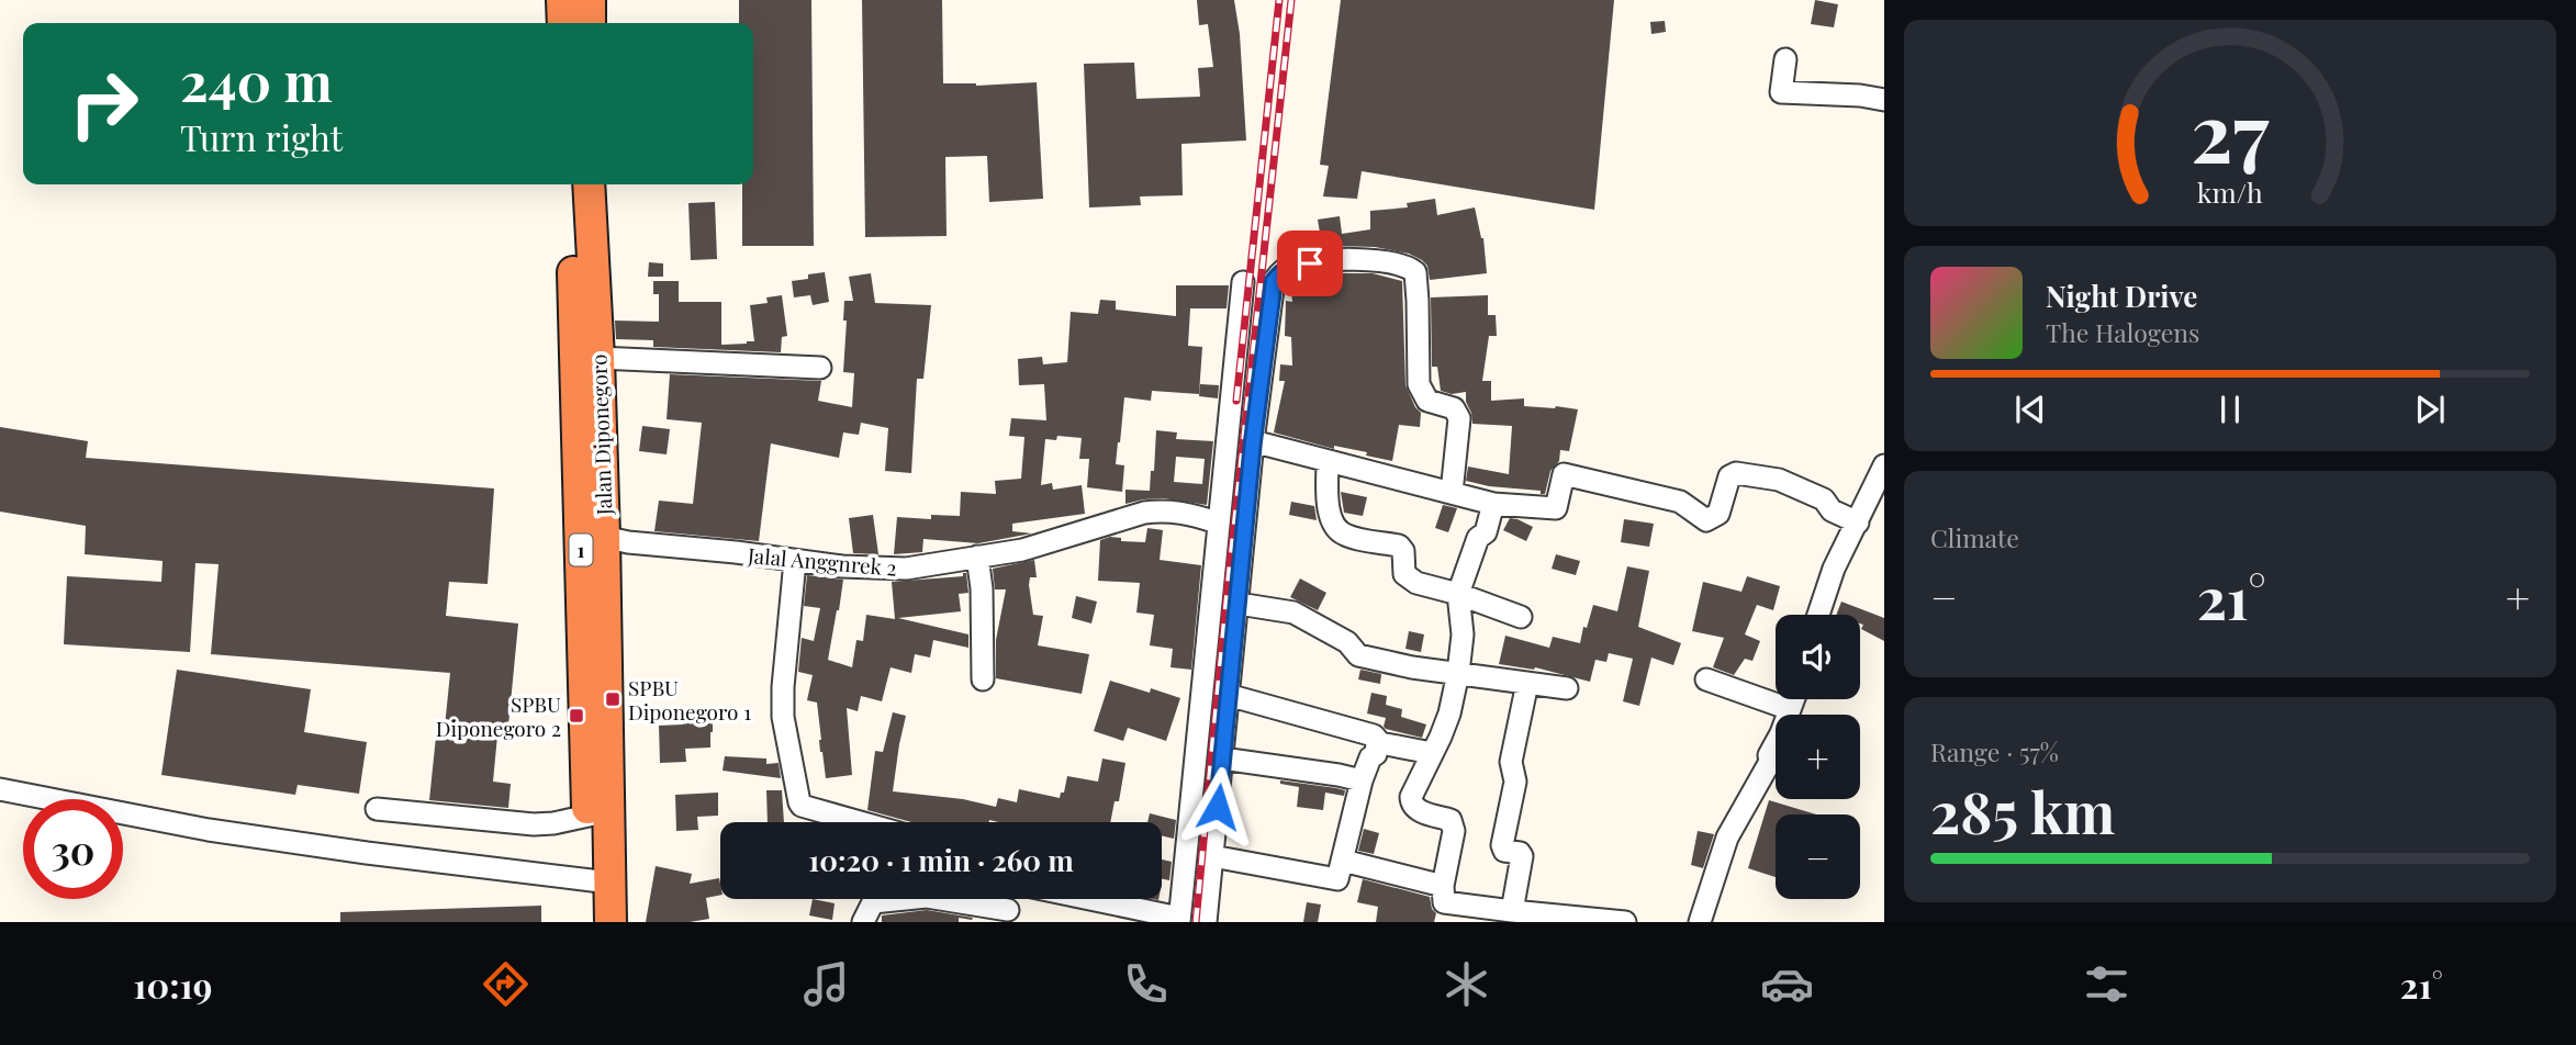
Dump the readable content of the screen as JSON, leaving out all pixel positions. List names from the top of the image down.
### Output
{
  "streets": {
    "highway": ["Jalan Diponegoro", "1"],
    "street": ["Jalal Anggnrek 2"]
  },
  "crossings": [
    ["Jalan Diponegoro", "Jalal Anggnrek 2"]
  ],
  "places": {
    "transit": ["SPBU Diponegoro 1", "SPBU Diponegoro 2"]
  },
  "page": {
    "turn": ["240 m", "Turn right"],
    "song": ["Night Drive", "The Halogens"],
    "tile": [
      "Climate",
      ["Range · 57%", "285 km"]
    ],
    "heat": ["−", "21°", "+"],
    "map_buttons": ["+", "−"],
    "limit": "30",
    "trip": "10:20 · 1 min · 260 m",
    "tabs": ["10:19", "21°"],
    "gauge": ["27", "km/h"]
  }
}
